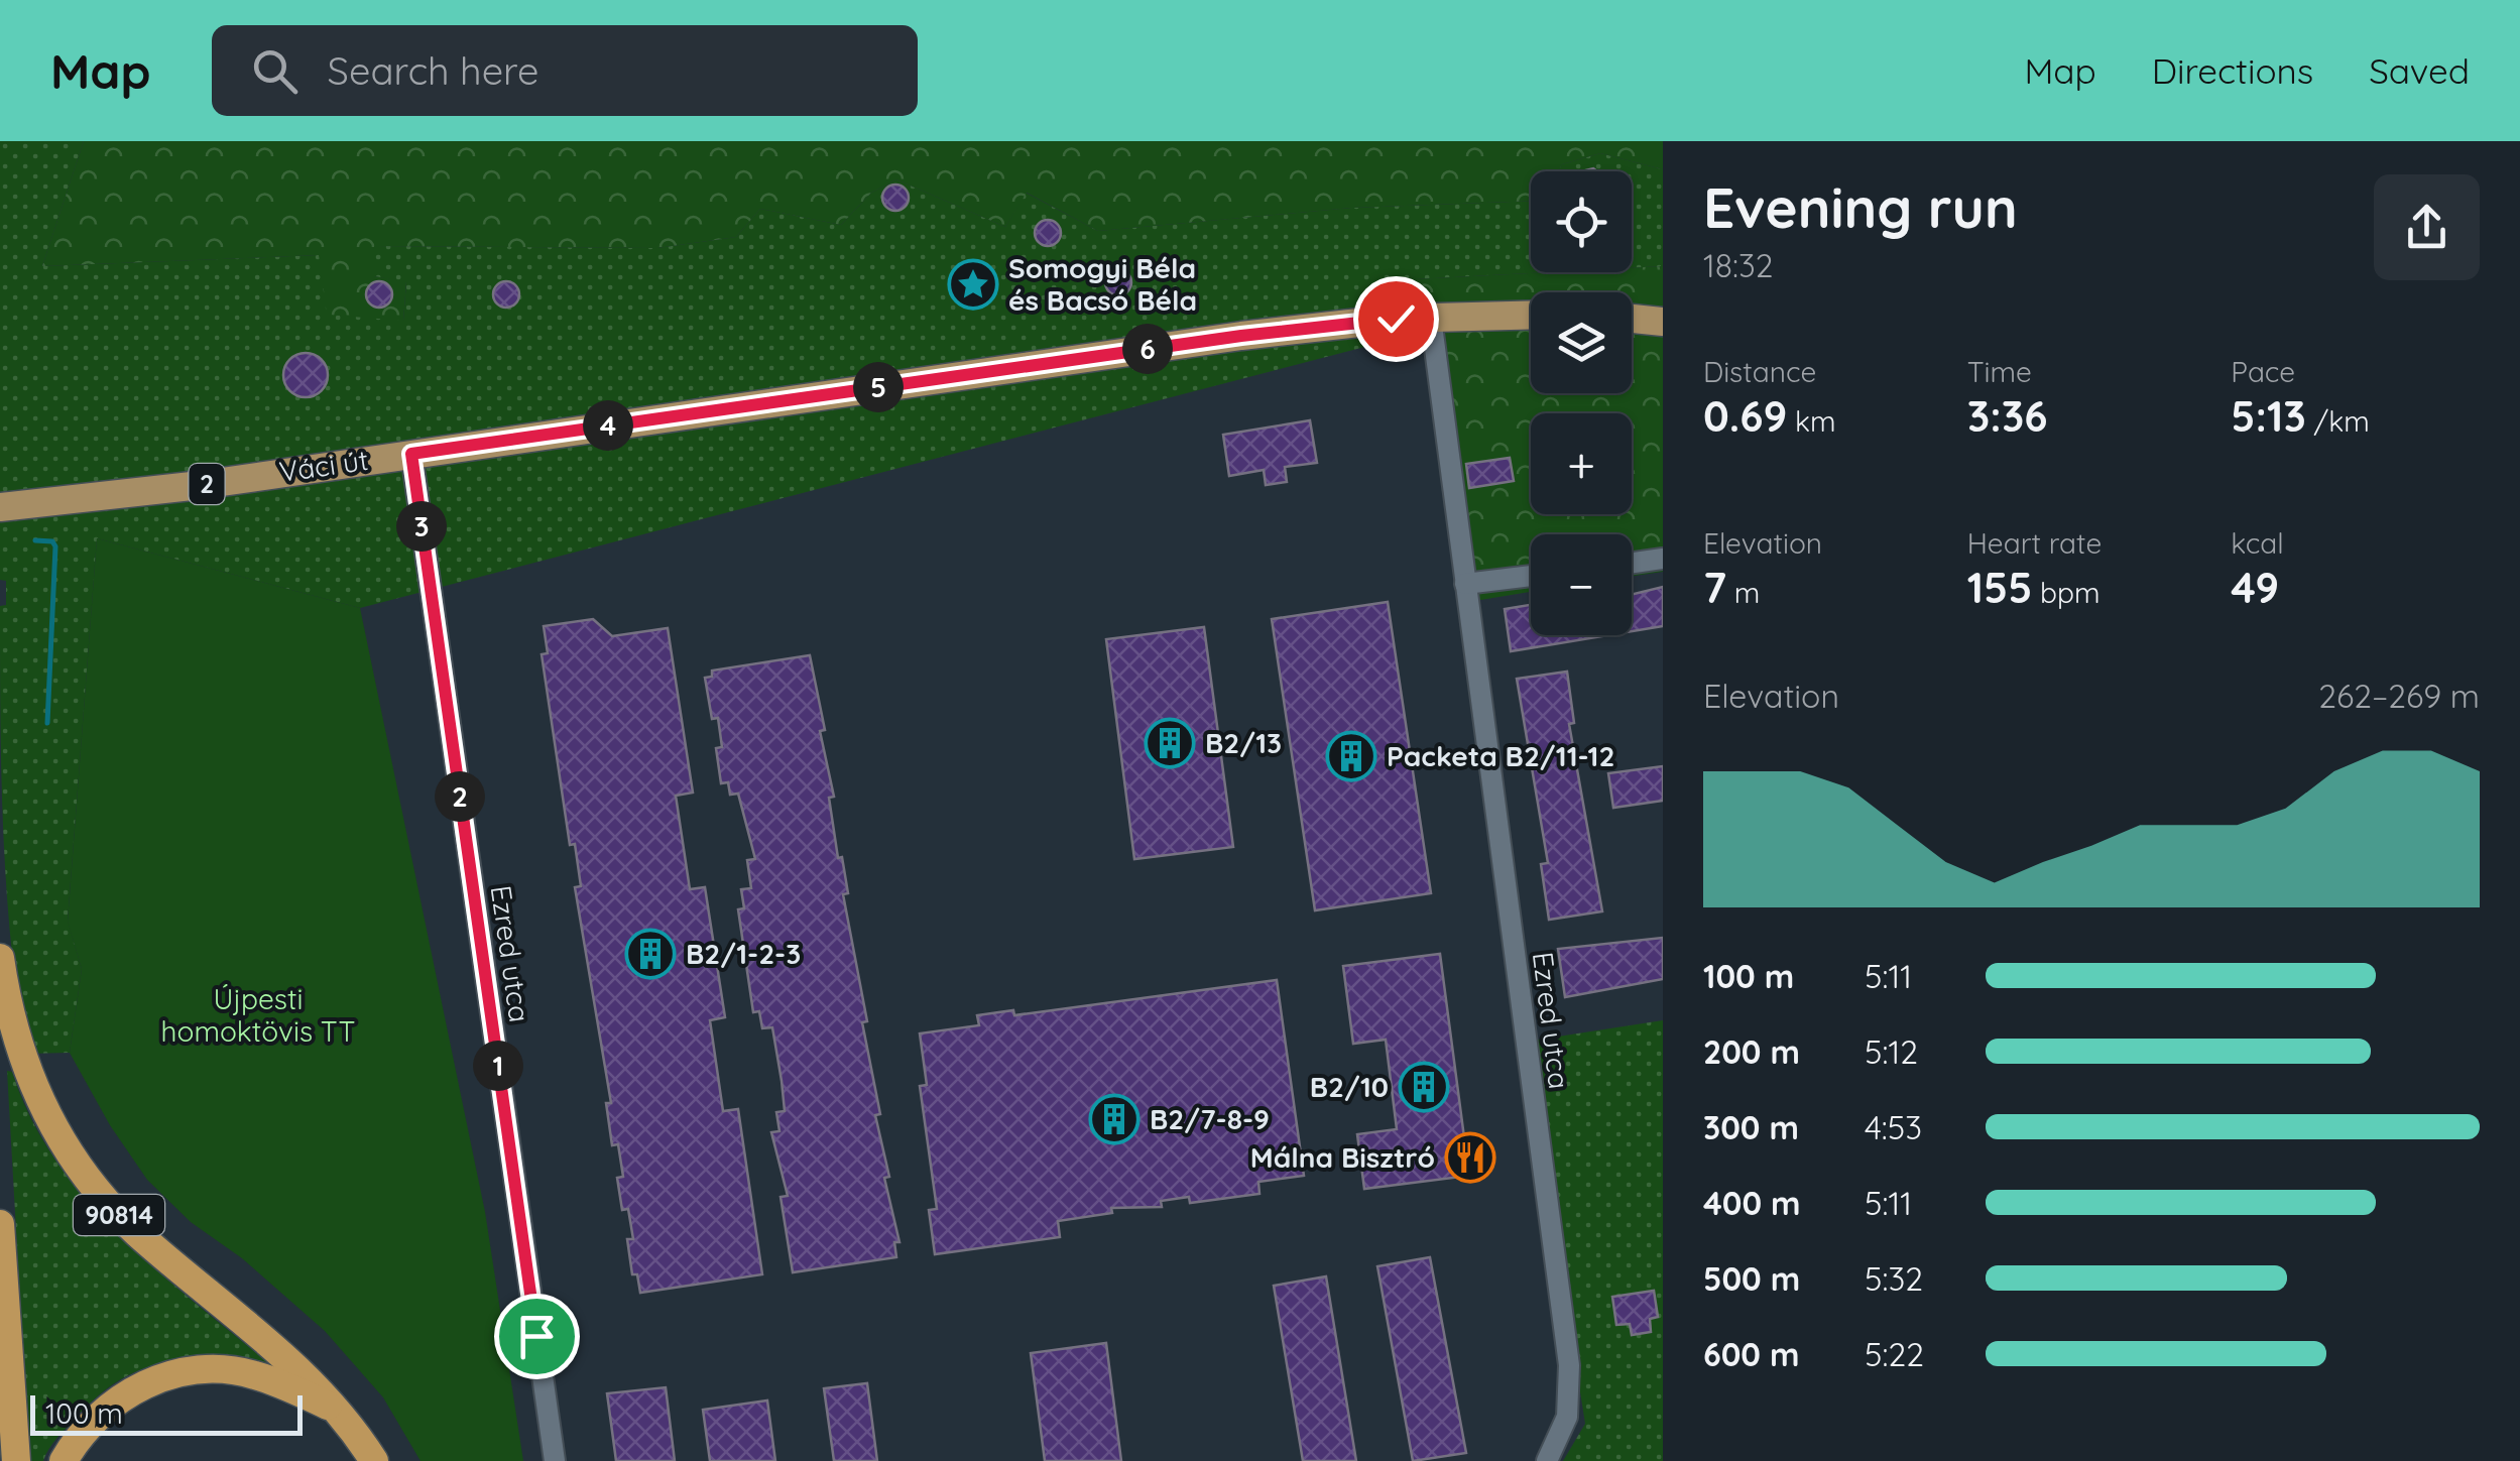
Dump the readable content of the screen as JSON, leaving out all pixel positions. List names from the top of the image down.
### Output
{
  "streets": {
    "highway": ["90814"],
    "main road": ["Váci út", "2"],
    "street": ["Ezred utca"]
  },
  "crossings": [
    ["Váci út", "Ezred utca"]
  ],
  "parks": ["Újpesti homoktövis TT"],
  "places": {
    "place": ["Somogyi Béla és Bacsó Béla"],
    "building": [
      "B2/13",
      "Packeta B2/11-12",
      "B2/1-2-3",
      "B2/10",
      "B2/7-8-9"
    ],
    "restaurant": ["Málna Bisztró"]
  },
  "scale_bar": "100 m",
  "page": {
    "header": "Map",
    "search": "Search here",
    "nav": ["Map", "Directions", "Saved"],
    "heading": ["Evening run", "18:32"],
    "map_buttons": ["+", "−"],
    "stats": [
      ["Distance", "0.69 km"],
      ["Time", "3:36"],
      ["Pace", "5:13 /km"],
      ["Elevation", "7 m"],
      ["Heart rate", "155 bpm"],
      ["kcal", "49"]
    ],
    "pins": [
      "6",
      "5",
      "4",
      "3",
      "2",
      "1"
    ],
    "chart": ["Elevation", "262–269 m"],
    "list": [
      {
        "name": "100 m",
        "note": "5:11"
      },
      {
        "name": "200 m",
        "note": "5:12"
      },
      {
        "name": "300 m",
        "note": "4:53"
      },
      {
        "name": "400 m",
        "note": "5:11"
      },
      {
        "name": "500 m",
        "note": "5:32"
      },
      {
        "name": "600 m",
        "note": "5:22"
      }
    ],
    "scale": "100 m"
  }
}
